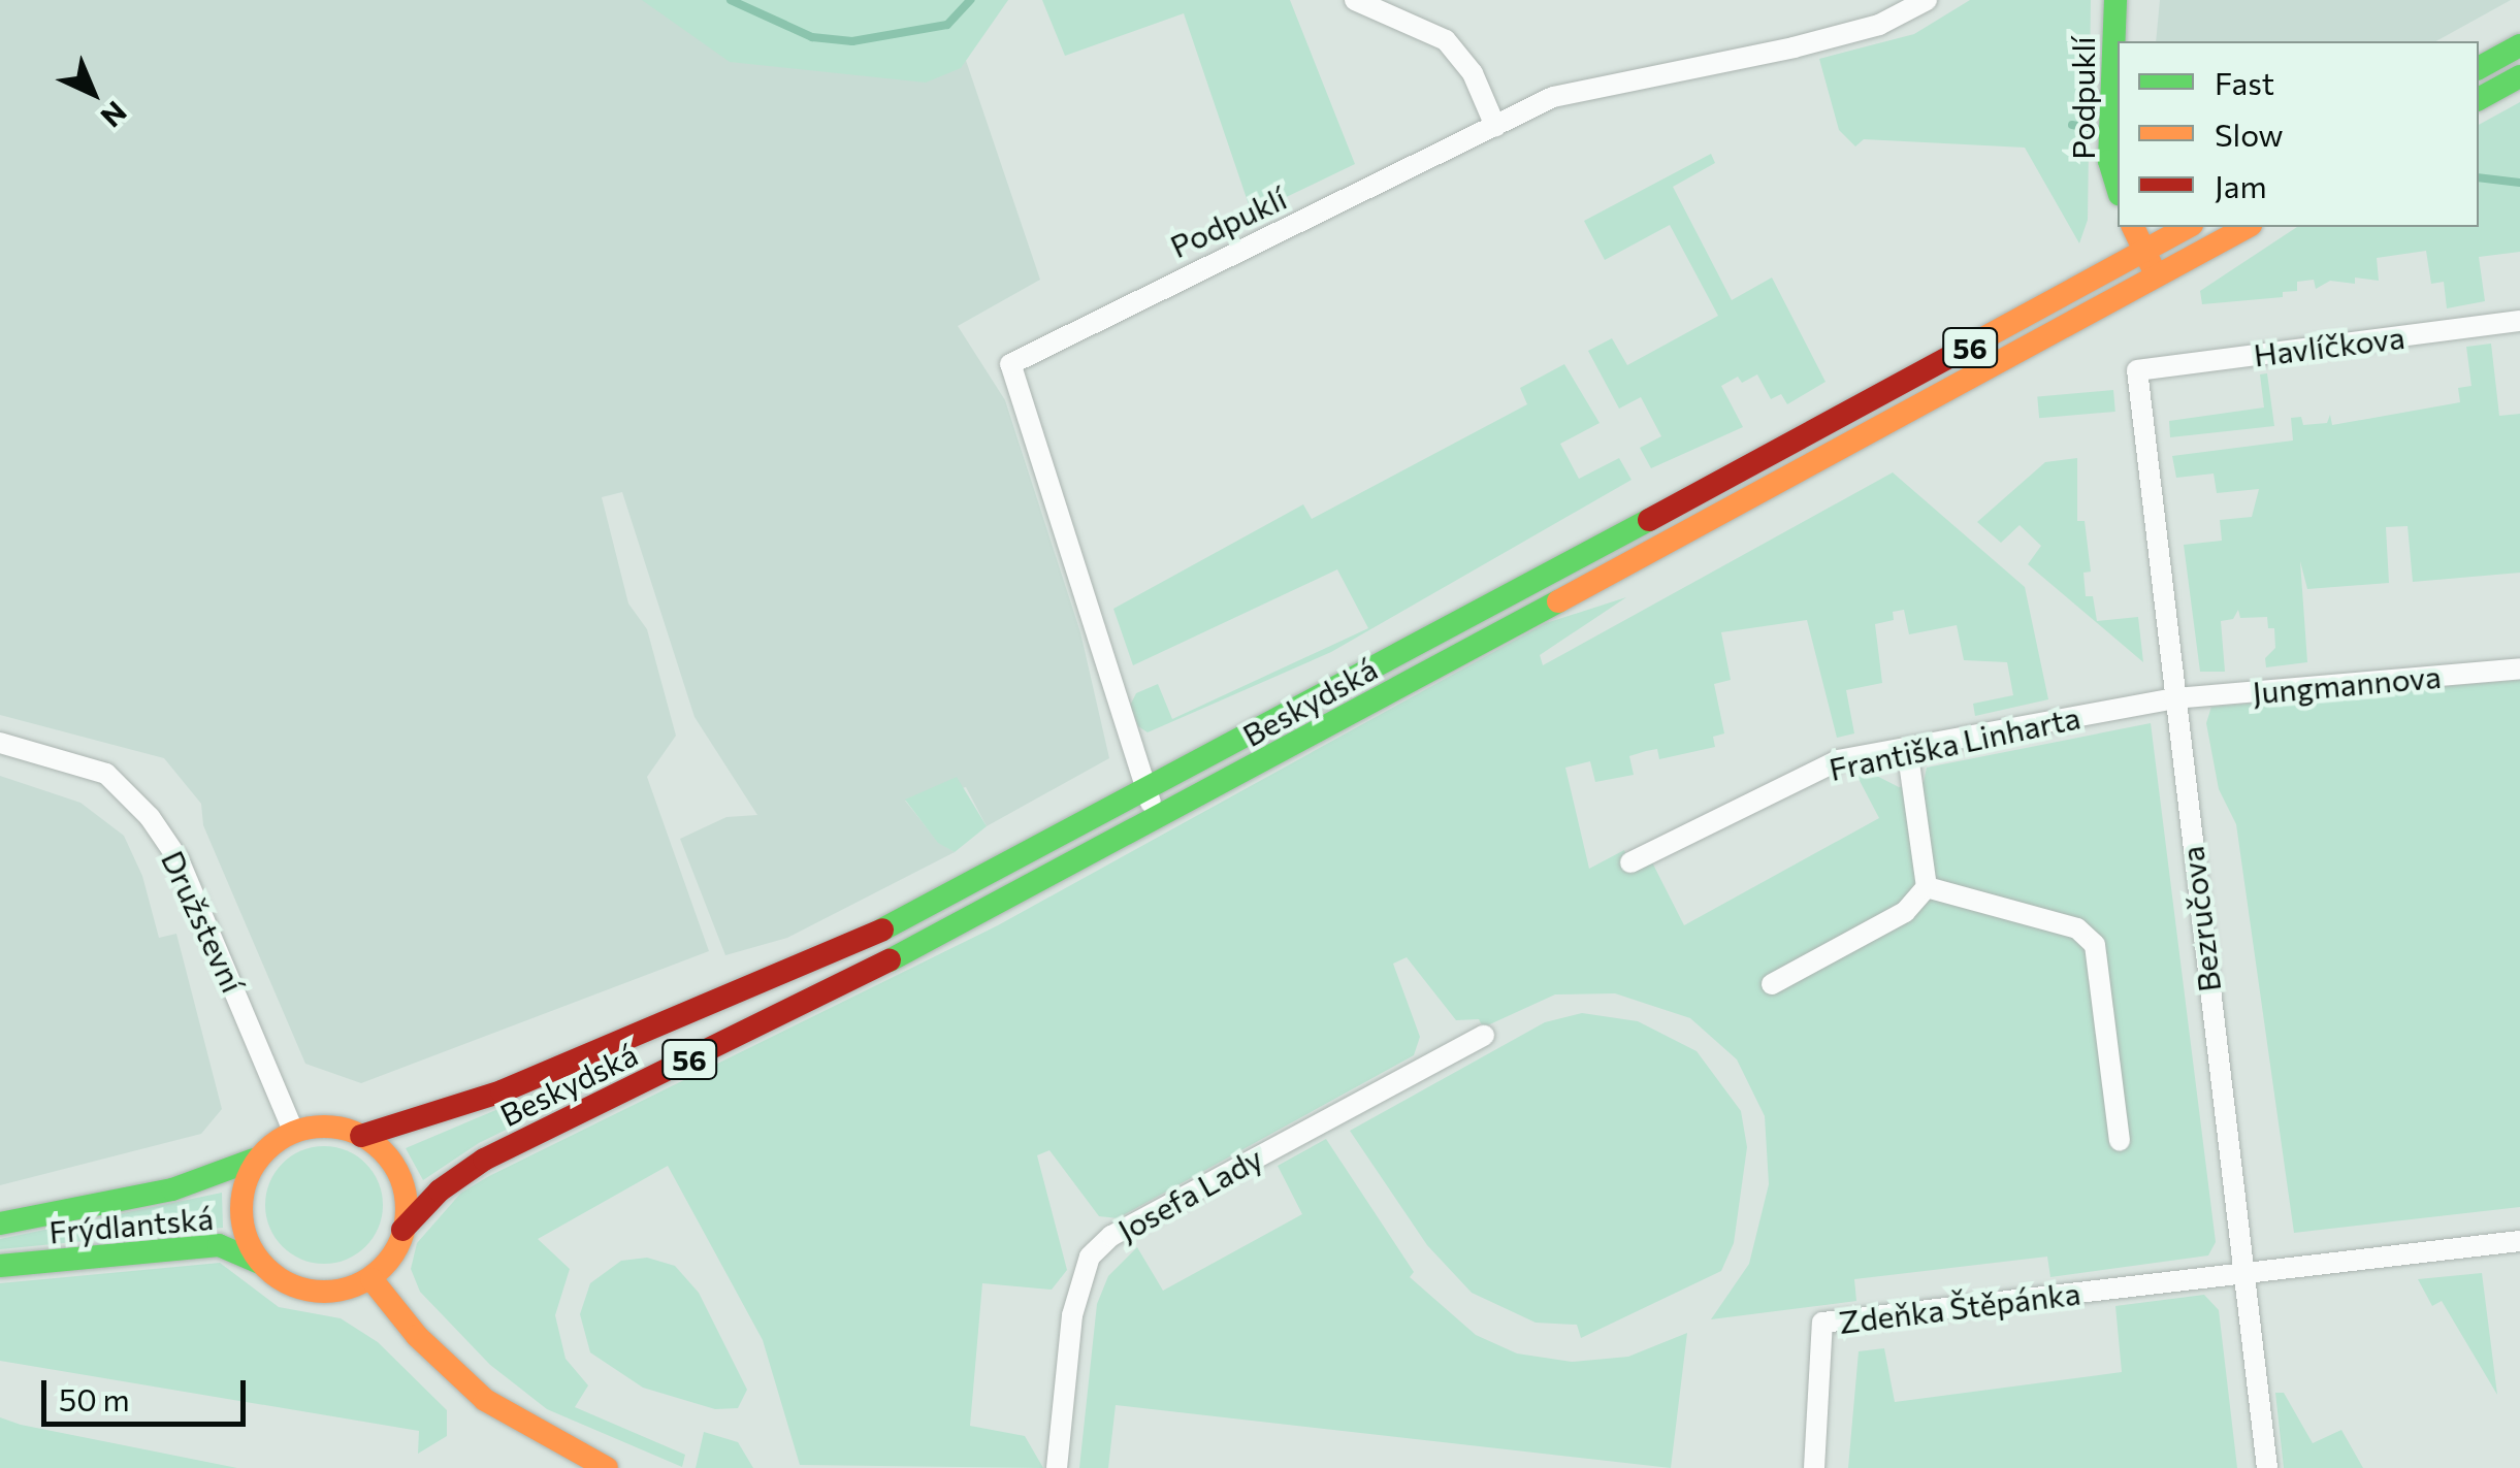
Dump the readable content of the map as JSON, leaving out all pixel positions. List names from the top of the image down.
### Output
{
  "streets": {
    "main road": [
      "Podpuklí",
      "56",
      "Beskydská",
      "Frýdlantská"
    ],
    "street": [
      "Havlíčkova",
      "Jungmannova",
      "Františka Linharta",
      "Bezručova",
      "Družstevní",
      "Josefa Lady",
      "Zdeňka Štěpánka"
    ]
  },
  "crossings": [
    ["Podpuklí", "Beskydská"],
    ["Havlíčkova", "Bezručova"],
    ["56", "Beskydská"],
    ["56", "Družstevní"],
    ["56", "Frýdlantská"],
    ["Jungmannova", "Františka Linharta"],
    ["Jungmannova", "Bezručova"],
    ["Beskydská", "Družstevní"],
    ["Beskydská", "Frýdlantská"],
    ["Františka Linharta", "Bezručova"],
    ["Bezručova", "Zdeňka Štěpánka"],
    ["Družstevní", "Frýdlantská"]
  ],
  "legend": ["Fast", "Slow", "Jam"],
  "scale_bar": "50 m",
  "north": "bottom right"
}
